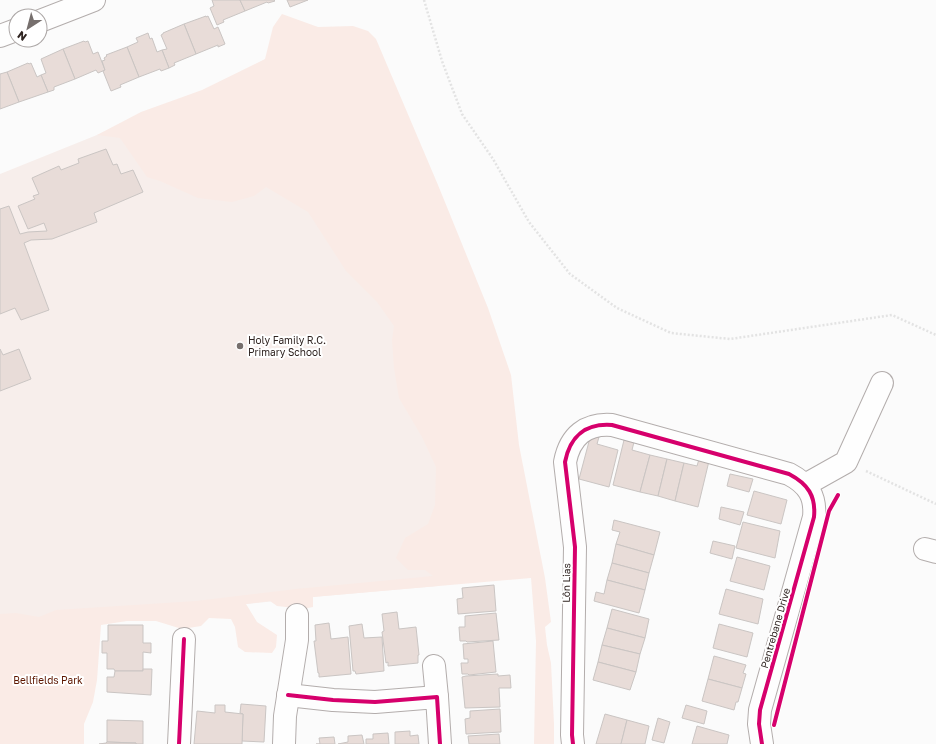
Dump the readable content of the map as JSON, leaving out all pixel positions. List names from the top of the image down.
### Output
{
  "streets": {
    "street": ["Lôn Lias", "Pentrebane Drive"]
  },
  "crossings": [
    ["Lôn Lias", "Pentrebane Drive"]
  ],
  "parks": ["Bellfields Park"],
  "places": ["Holy Family R.C. Primary School"],
  "north": "bottom left"
}
